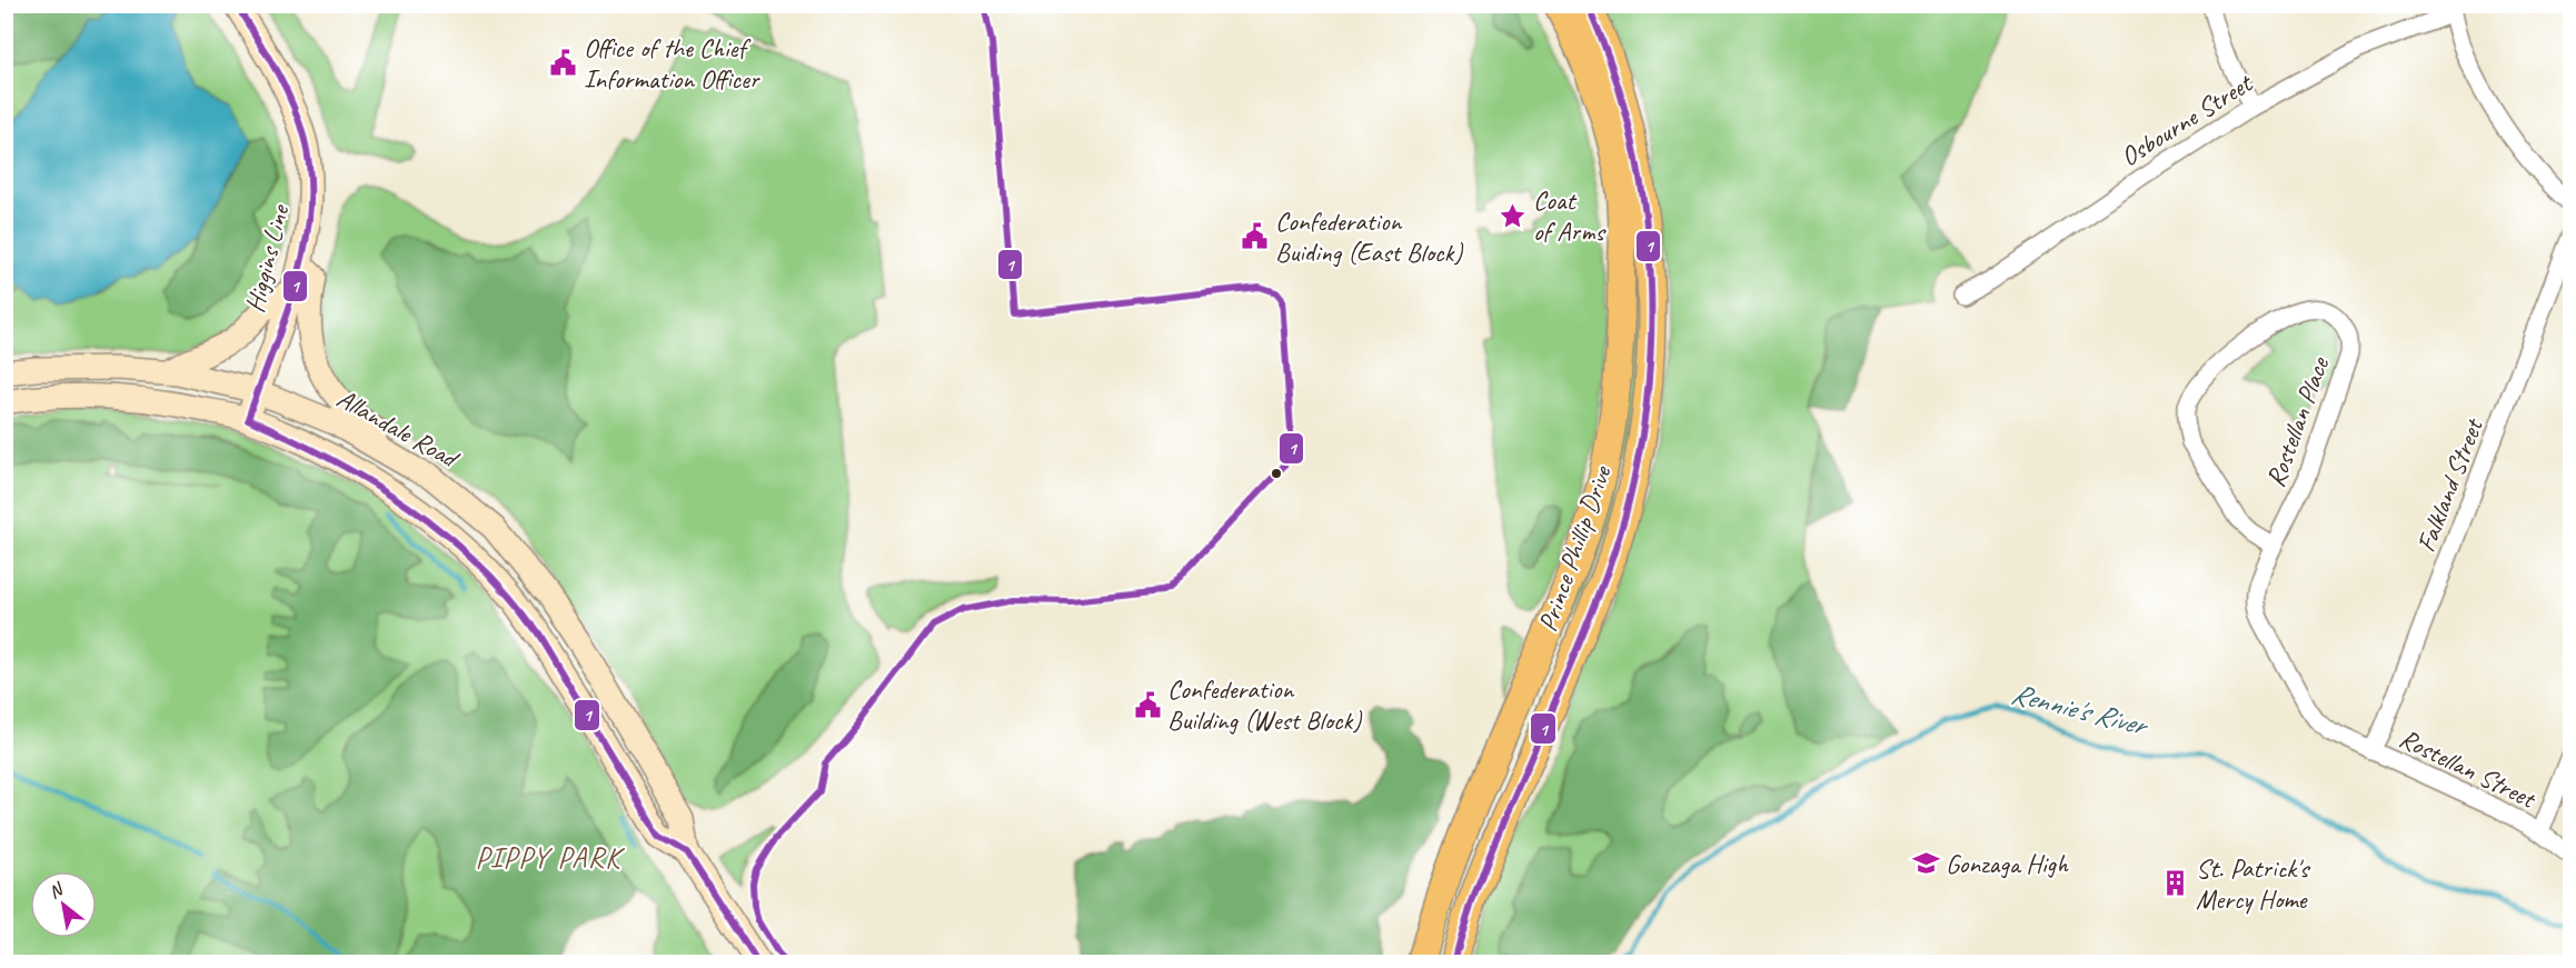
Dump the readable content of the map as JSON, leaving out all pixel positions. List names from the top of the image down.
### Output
{
  "streets": {
    "main road": ["Higgins Line", "Allandale Road", "Prince Phillip Drive"],
    "street": [
      "Osbourne Street",
      "Rostellan Place",
      "Falkland Street",
      "Rostellan Street"
    ]
  },
  "crossings": [
    ["Higgins Line", "Allandale Road"],
    ["Rostellan Place", "Falkland Street"],
    ["Rostellan Place", "Rostellan Street"],
    ["Falkland Street", "Rostellan Street"]
  ],
  "districts": ["PIPPY PARK"],
  "water": ["Rennie's River"],
  "places": {
    "public building": ["Office of the Chief Information Officer", "Confederation Buiding (East Block)", "Confederation Building (West Block)"],
    "place": ["Coat of Arms"],
    "school or university": ["Gonzaga High"],
    "building": ["St. Patrick's Mercy Home"]
  },
  "lines": ["transit line 1"],
  "north": "top left"
}
